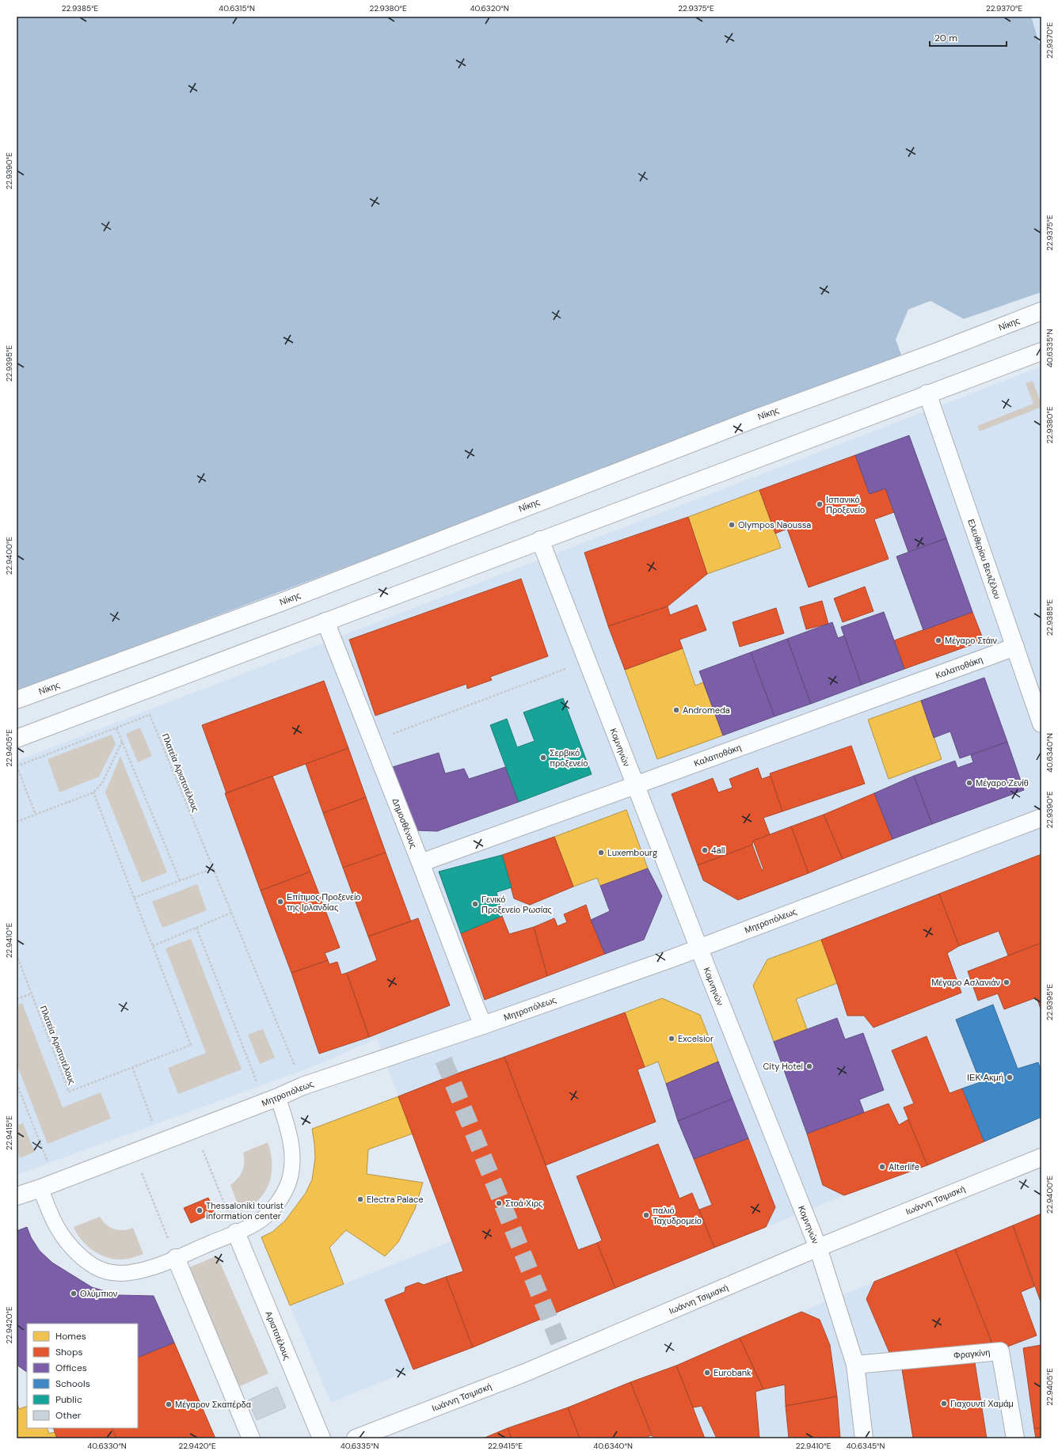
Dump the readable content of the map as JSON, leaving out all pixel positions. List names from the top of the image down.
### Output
{
  "streets": {
    "street": [
      "Νίκης",
      "Ελευθερίου Βενιζέλου",
      "Καλαποθάκη",
      "Κομνηνών",
      "Δημοσθένους",
      "Μητροπόλεως",
      "Ιωάννη Τσιμισκή",
      "Αριστοτέλους",
      "Φραγκίνη"
    ],
    "path": ["Πλατεία Αριστοτέλους"]
  },
  "crossings": [
    ["Ελευθερίου Βενιζέλου", "Καλαποθάκη"],
    ["Καλαποθάκη", "Κομνηνών"],
    ["Καλαποθάκη", "Δημοσθένους"],
    ["Κομνηνών", "Μητροπόλεως"],
    ["Κομνηνών", "Ιωάννη Τσιμισκή"],
    ["Κομνηνών", "Φραγκίνη"],
    ["Δημοσθένους", "Μητροπόλεως"]
  ],
  "places": [
    "Ισπανικό Προξενείο",
    "Olympos Naoussa",
    "Μέγαρο Στάιν",
    "Andromeda",
    "Σερβικό προξενείο",
    "Μέγαρο Ζενίθ",
    "4all",
    "Luxembourg",
    "Επίτιμος Προξενείο της Ιρλανδίας",
    "Γενικό Προξενείο Ρωσίας",
    "Μέγαρο Ασλανιάν",
    "Excelsior",
    "City Hotel",
    "ΙΕΚ Ακμή",
    "Alterlife",
    "Electra Palace",
    "Στοά Χιρς",
    "Thessaloniki tourist information center",
    "παλιό Ταχυδρομείο",
    "Ολύμπιον",
    "Eurobank",
    "Γιαχουντί Χαμάμ",
    "Μέγαρον Σκαπέρδα"
  ],
  "legend": [
    "Homes",
    "Shops",
    "Offices",
    "Schools",
    "Public",
    "Other"
  ],
  "scale_bar": "20 m",
  "coordinates": [
    "22.9385°E",
    "40.6315°N",
    "22.9380°E",
    "40.6320°N",
    "22.9375°E",
    "22.9370°E",
    "22.9390°E",
    "40.6335°N",
    "22.9395°E",
    "22.9400°E",
    "22.9405°E",
    "40.6340°N",
    "22.9410°E",
    "22.9415°E",
    "22.9420°E",
    "40.6330°N",
    "40.6345°N"
  ]
}
